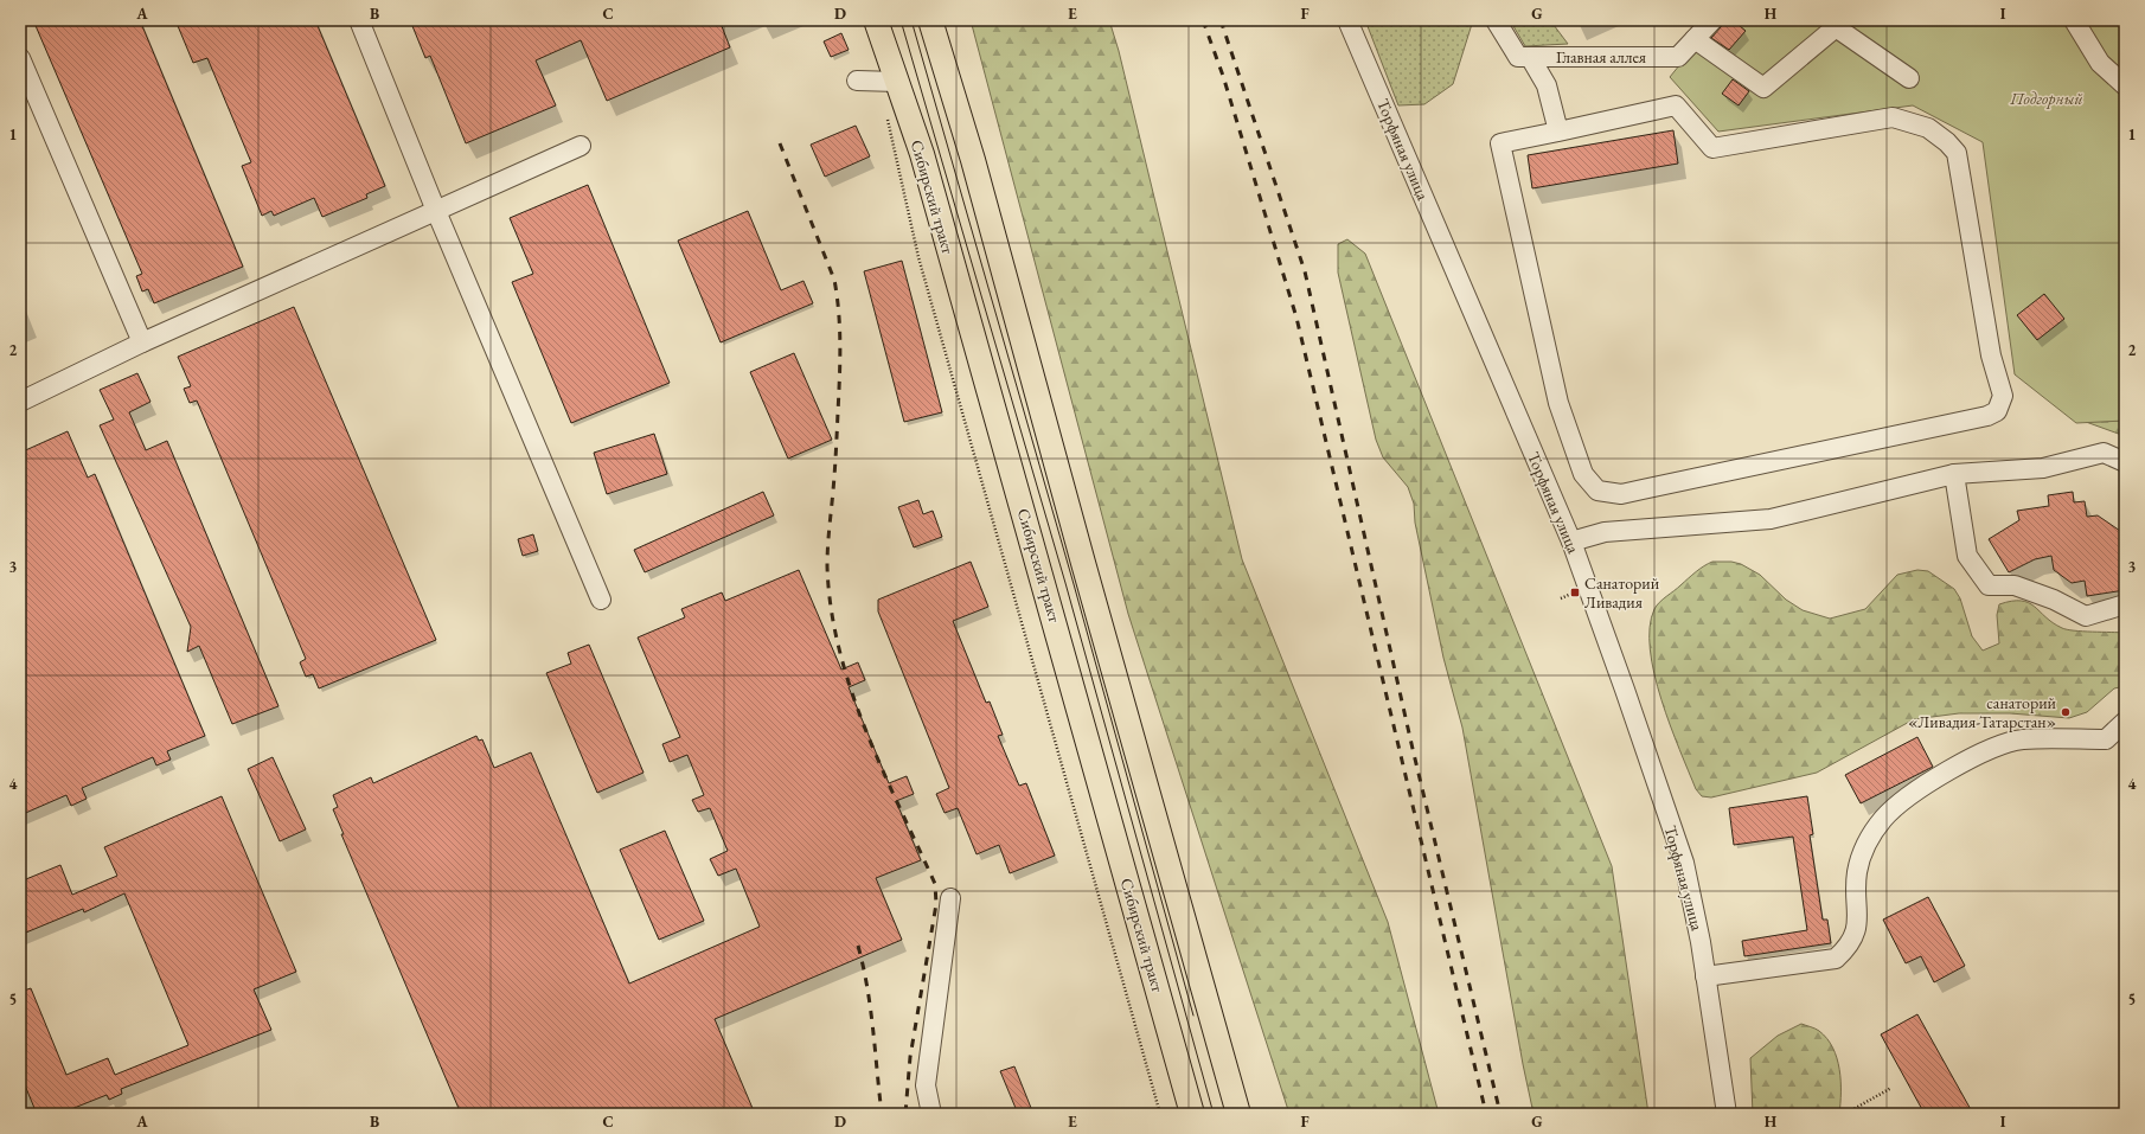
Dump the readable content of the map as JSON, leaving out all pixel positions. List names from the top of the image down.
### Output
{
  "streets": {
    "main road": ["Сибирский тракт"],
    "street": ["Главная аллея", "Торфяная улица"]
  },
  "parks": ["Подгорный"],
  "places": {
    "transit": ["Санаторий Ливадия"],
    "other": ["санаторий «Ливадия-Татарстан»"]
  },
  "grid": {
    "columns": [
      "A",
      "B",
      "C",
      "D",
      "E",
      "F",
      "G",
      "H",
      "I"
    ],
    "rows": [
      "1",
      "2",
      "3",
      "4",
      "5"
    ]
  }
}
